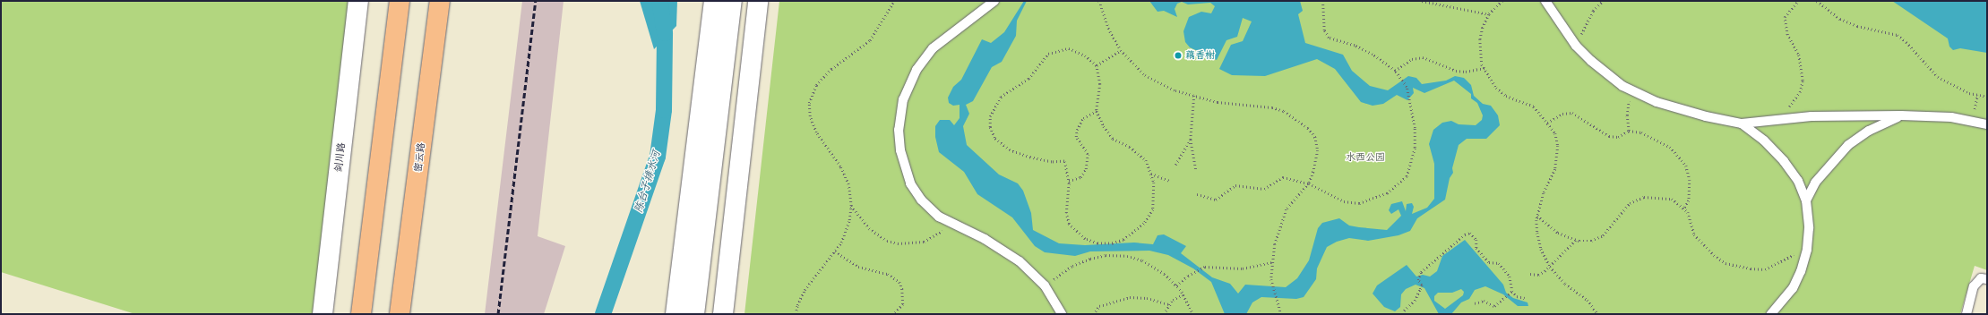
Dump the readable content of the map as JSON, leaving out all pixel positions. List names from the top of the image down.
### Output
{
  "streets": {
    "highway": ["密云路"],
    "street": ["剑川路"]
  },
  "water": ["陈台子排水河"],
  "parks": ["水西公园"],
  "places": ["藕香榭"]
}
